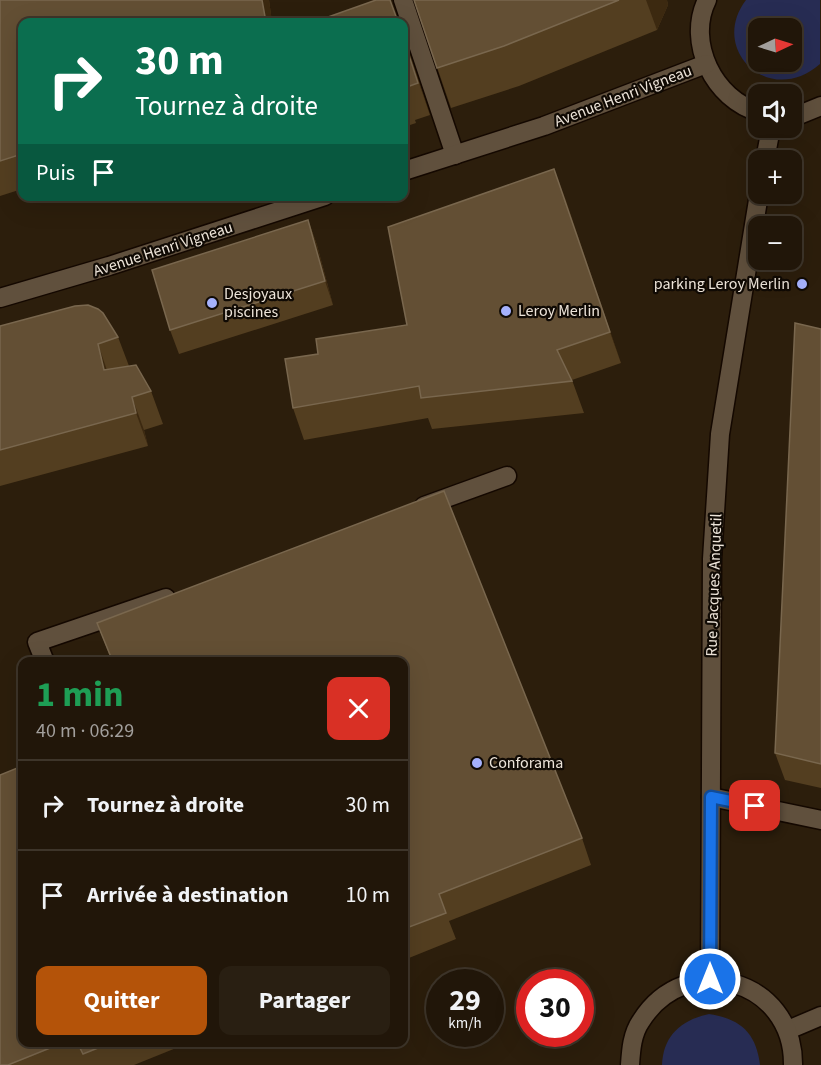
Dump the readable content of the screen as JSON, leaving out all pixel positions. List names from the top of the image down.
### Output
{
  "streets": {
    "street": ["Avenue Henri Vigneau", "Rue Jacques Anquetil"]
  },
  "places": [
    "parking Leroy Merlin",
    "Desjoyaux piscines",
    "Leroy Merlin",
    "Conforama"
  ],
  "north": "right",
  "page": {
    "map_buttons": ["+", "−"],
    "turn": ["30 m", "Tournez à droite"],
    "then": "Puis",
    "heading": ["1 min", "40 m · 06:29"],
    "list": [
      {
        "name": "Tournez à droite",
        "value": "30 m"
      },
      {
        "name": "Arrivée à destination",
        "value": "10 m"
      }
    ],
    "buttons": ["Quitter", "Partager"],
    "speed": "29 km/h",
    "limit": "30"
  }
}
